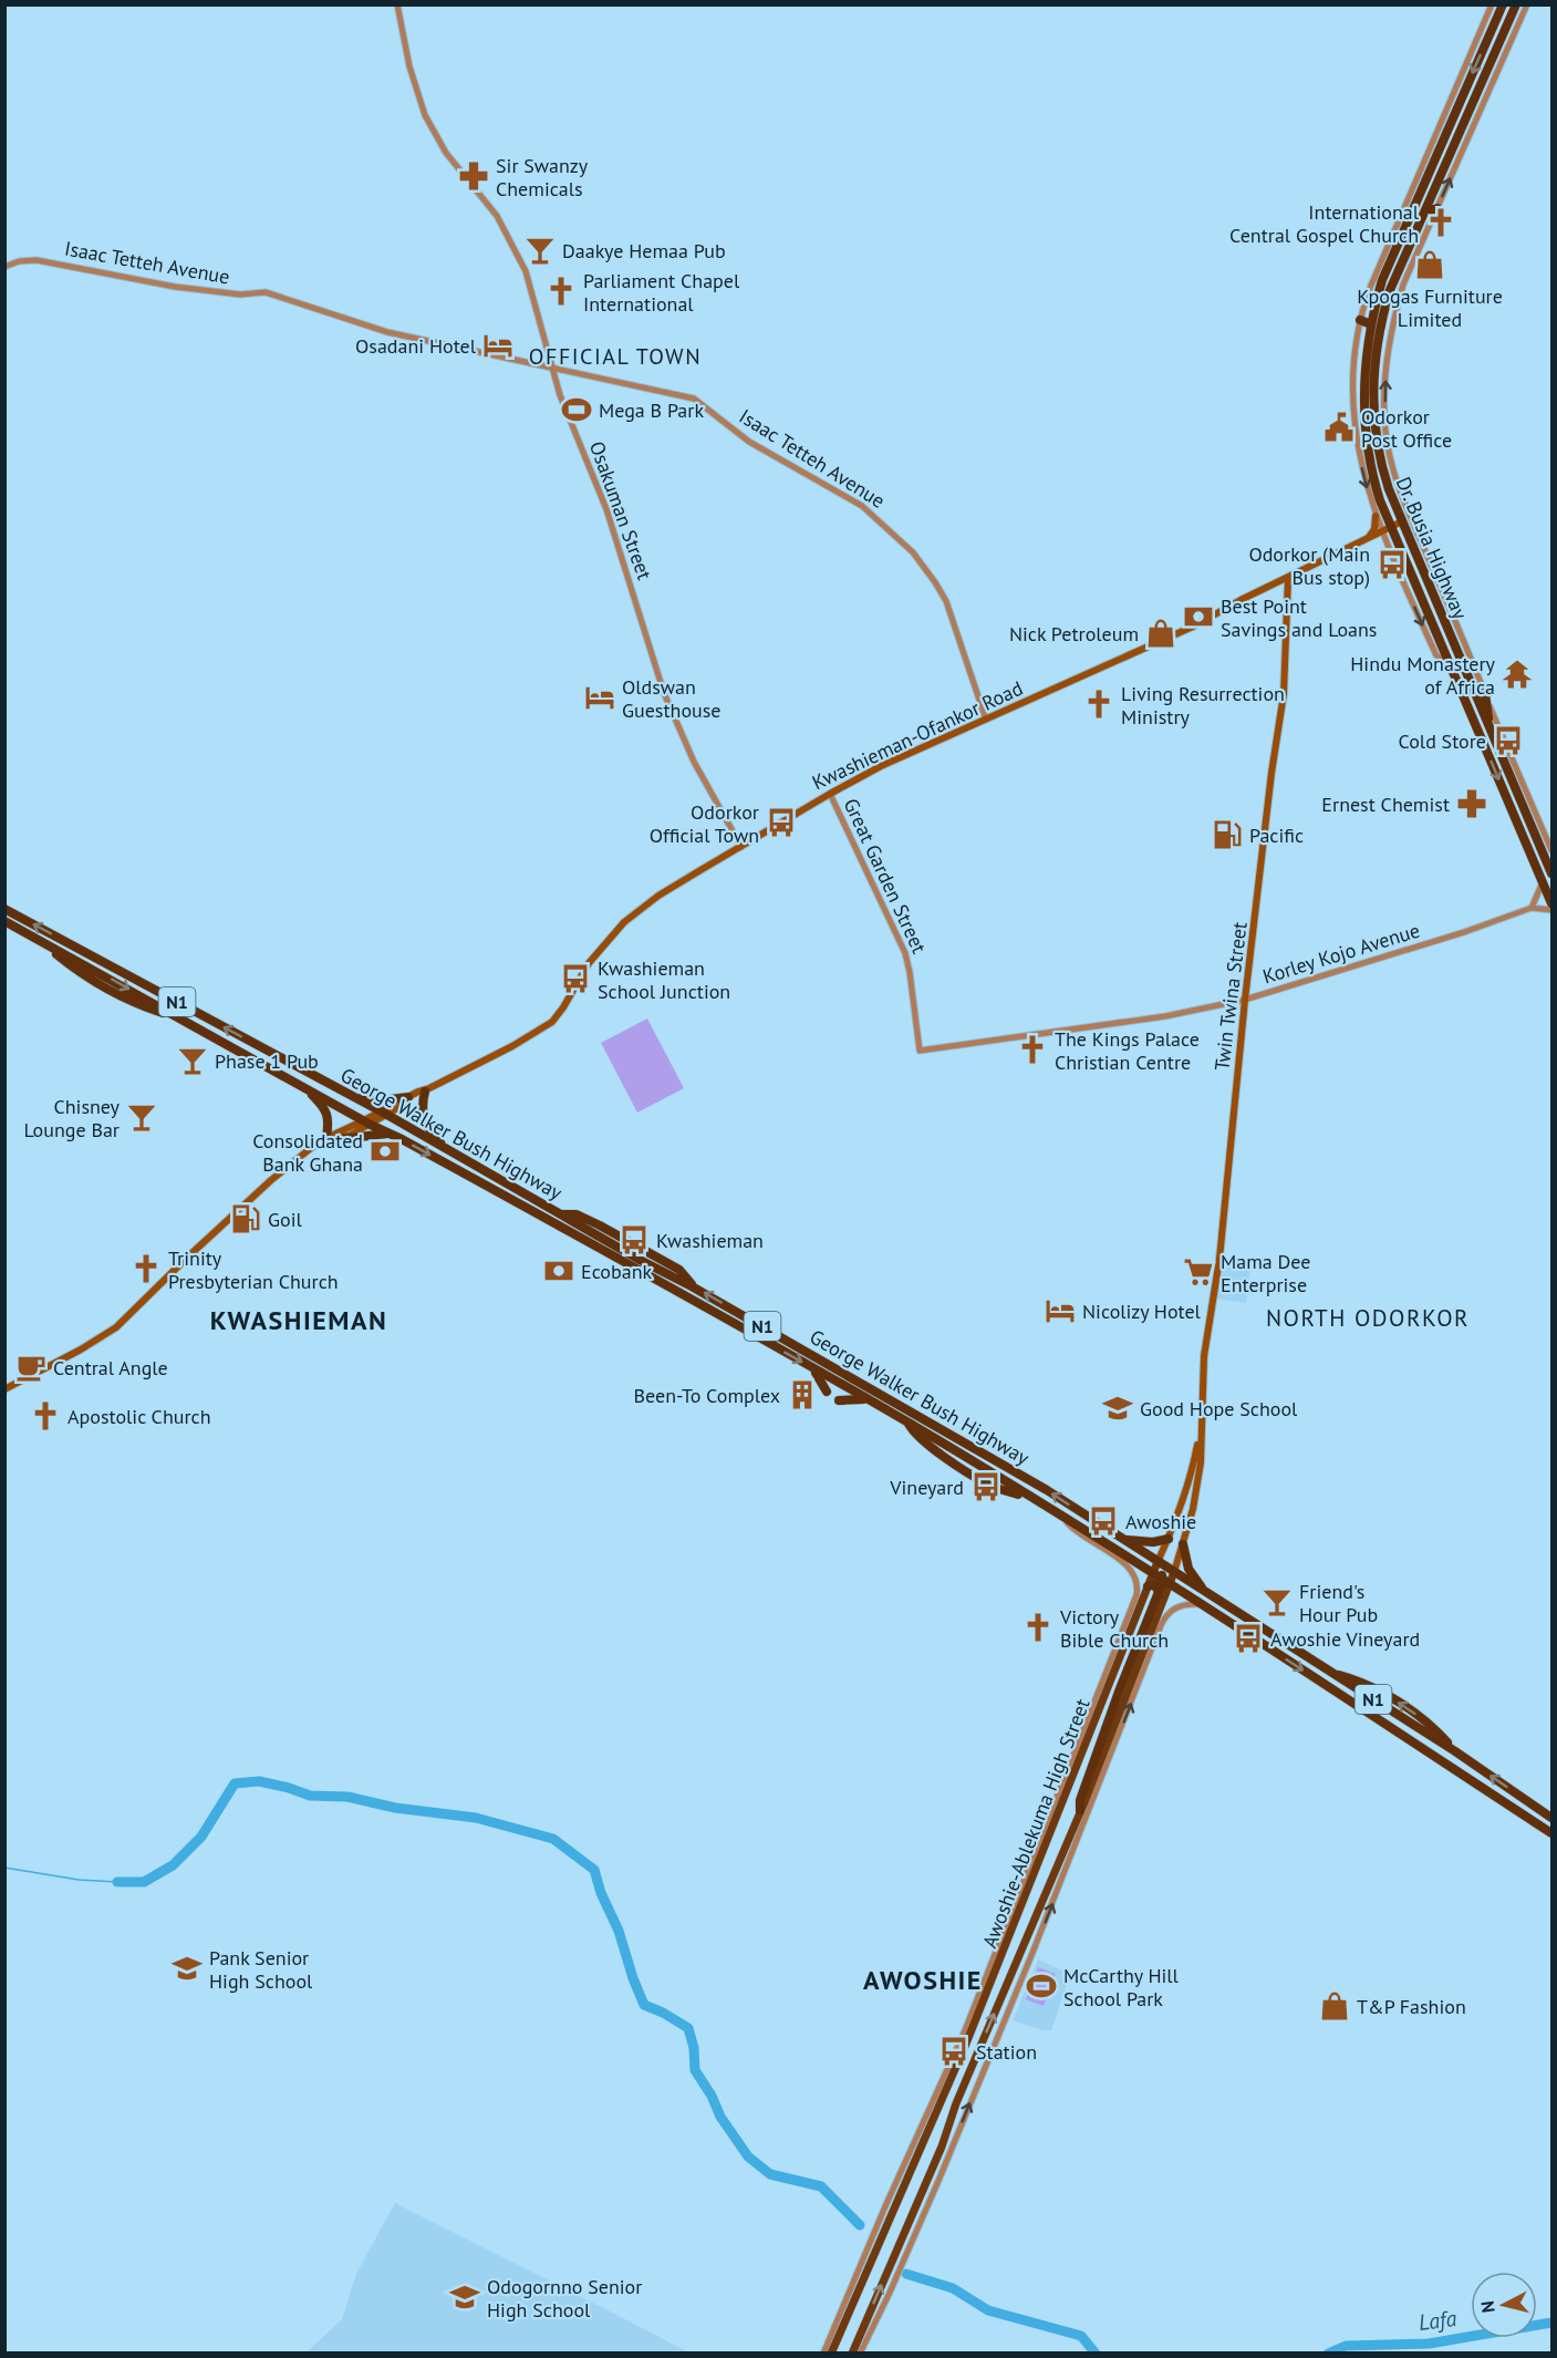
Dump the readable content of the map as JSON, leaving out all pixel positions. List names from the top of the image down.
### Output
{
  "streets": {
    "highway": ["Dr. Busia Highway", "N1", "George Walker Bush Highway"],
    "main road": ["Kwashieman-Ofankor Road", "Twin Twina Street", "Awoshie-Ablekuma High Street"],
    "street": [
      "Isaac Tetteh Avenue",
      "Osakuman Street",
      "Great Garden Street",
      "Korley Kojo Avenue"
    ]
  },
  "crossings": [
    ["Isaac Tetteh Avenue", "Osakuman Street"],
    ["Isaac Tetteh Avenue", "Kwashieman-Ofankor Road"],
    ["Osakuman Street", "Kwashieman-Ofankor Road"],
    ["Dr. Busia Highway", "Kwashieman-Ofankor Road"],
    ["Kwashieman-Ofankor Road", "Great Garden Street"],
    ["Kwashieman-Ofankor Road", "Twin Twina Street"],
    ["Kwashieman-Ofankor Road", "George Walker Bush Highway"],
    ["Great Garden Street", "Korley Kojo Avenue"],
    ["Korley Kojo Avenue", "Twin Twina Street"],
    ["Twin Twina Street", "George Walker Bush Highway"],
    ["Twin Twina Street", "Awoshie-Ablekuma High Street"],
    ["N1", "George Walker Bush Highway"],
    ["N1", "Awoshie-Ablekuma High Street"],
    ["George Walker Bush Highway", "Awoshie-Ablekuma High Street"]
  ],
  "districts": [
    "OFFICIAL TOWN",
    "NORTH ODORKOR",
    "KWASHIEMAN",
    "AWOSHIE"
  ],
  "water": ["Lafa"],
  "places": {
    "pharmacy": ["Sir Swanzy Chemicals", "Ernest Chemist"],
    "church": [
      "International Central Gospel Church",
      "Parliament Chapel International",
      "Living Resurrection Ministry",
      "The Kings Palace Christian Centre",
      "Trinity Presbyterian Church",
      "Apostolic Church",
      "Victory Bible Church"
    ],
    "bar": [
      "Daakye Hemaa Pub",
      "Phase 1 Pub",
      "Chisney Lounge Bar",
      "Friend's Hour Pub"
    ],
    "shop": ["Kpogas Furniture Limited", "Nick Petroleum", "T&P Fashion"],
    "hotel": ["Osadani Hotel", "Oldswan Guesthouse", "Nicolizy Hotel"],
    "sports": ["Mega B Park", "McCarthy Hill School Park"],
    "public building": ["Odorkor Post Office"],
    "bus stop": [
      "Odorkor (Main Bus stop)",
      "Cold Store",
      "Odorkor Official Town",
      "Kwashieman School Junction",
      "Kwashieman",
      "Vineyard",
      "Awoshie",
      "Awoshie Vineyard",
      "Station"
    ],
    "bank": ["Best Point Savings and Loans", "Consolidated Bank Ghana", "Ecobank"],
    "temple": ["Hindu Monastery of Africa"],
    "fuel station": ["Pacific", "Goil"],
    "supermarket": ["Mama Dee Enterprise"],
    "cafe": ["Central Angle"],
    "building": ["Been-To Complex"],
    "school or university": ["Good Hope School", "Pank Senior High School", "Odogornno Senior High School"]
  },
  "north": "left"
}
